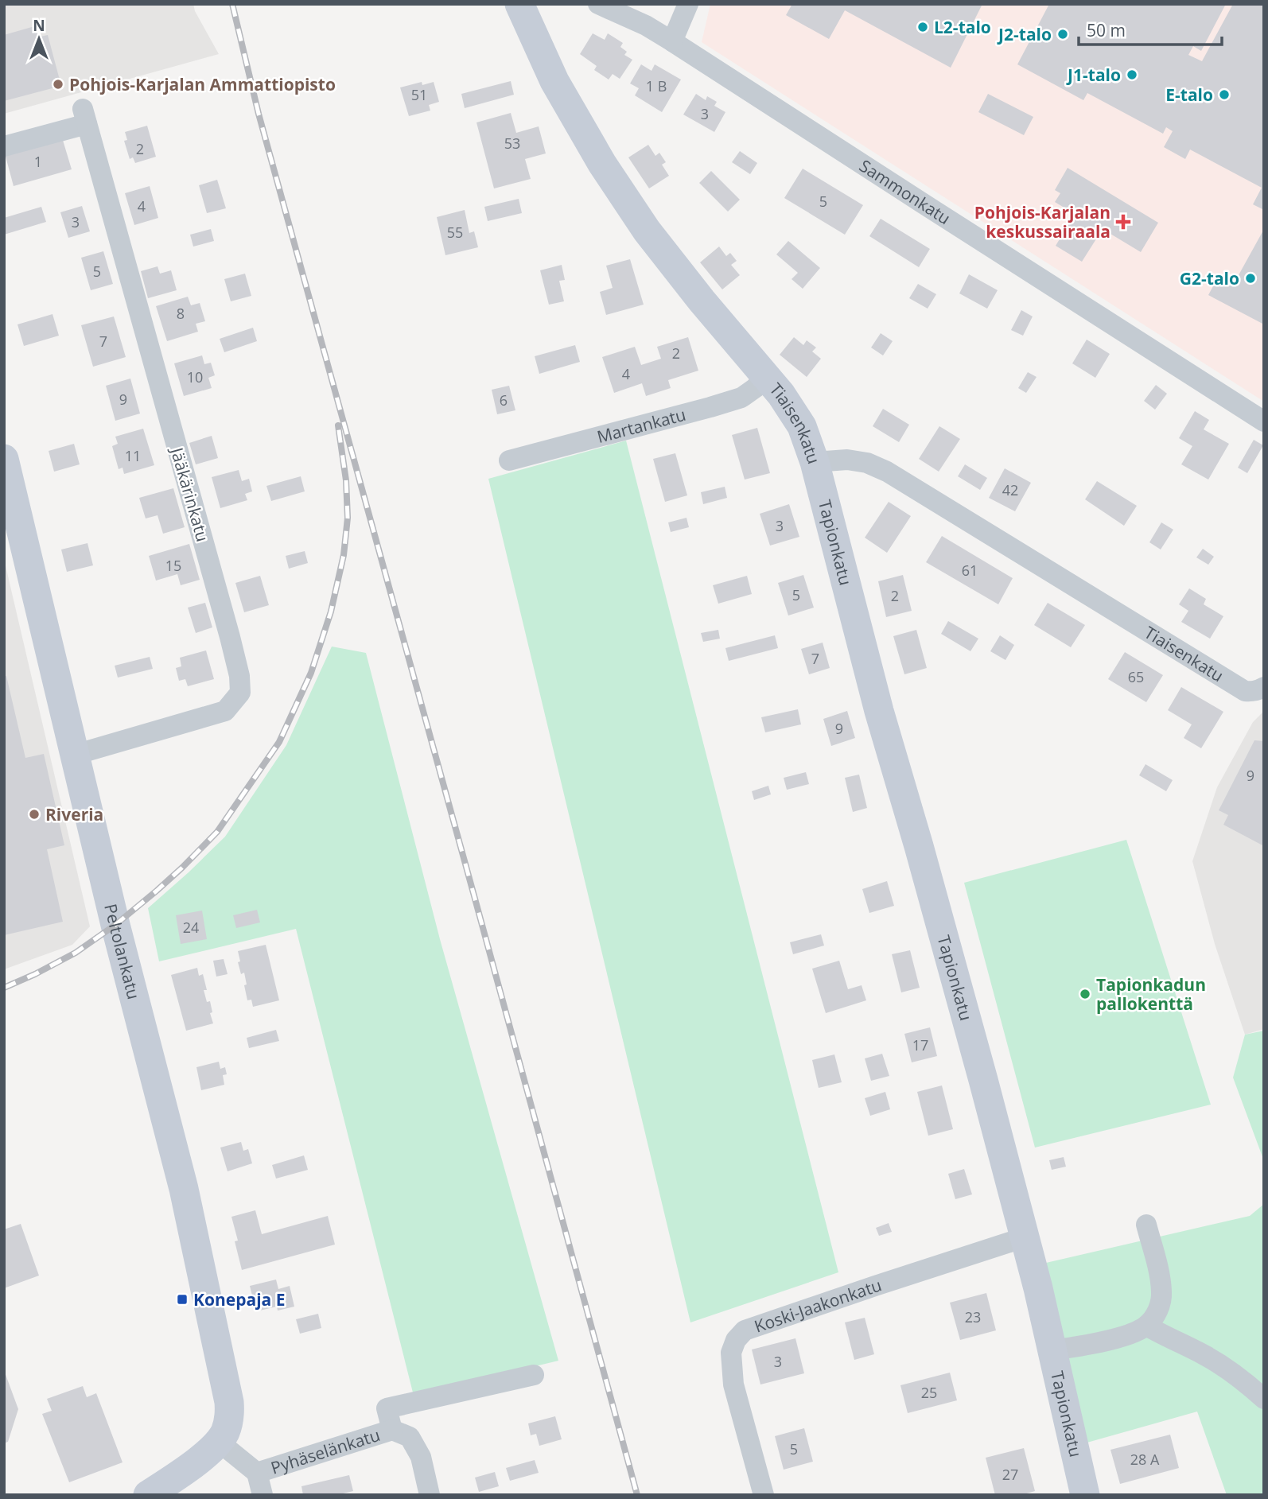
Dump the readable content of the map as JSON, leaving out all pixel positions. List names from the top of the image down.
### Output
{
  "streets": {
    "street": [
      "Sammonkatu",
      "Tiaisenkatu",
      "Martankatu",
      "Jääkärinkatu",
      "Tapionkatu",
      "Peltolankatu",
      "Koski-Jaakonkatu",
      "Pyhäselänkatu"
    ]
  },
  "crossings": [
    ["Tiaisenkatu", "Martankatu"],
    ["Tiaisenkatu", "Tapionkatu"],
    ["Jääkärinkatu", "Peltolankatu"],
    ["Tapionkatu", "Koski-Jaakonkatu"],
    ["Peltolankatu", "Pyhäselänkatu"]
  ],
  "places": {
    "other": [
      "L2-talo",
      "J2-talo",
      "J1-talo",
      "Pohjois-Karjalan Ammattiopisto",
      "E-talo",
      "G2-talo",
      "Riveria",
      "Tapionkadun pallokenttä"
    ],
    "health": ["Pohjois-Karjalan keskussairaala"],
    "transit": ["Konepaja E"]
  },
  "house_numbers": [
    "1 B",
    "51",
    "3",
    "53",
    "2",
    "1",
    "5",
    "4",
    "3",
    "55",
    "5",
    "8",
    "7",
    "2",
    "4",
    "10",
    "9",
    "6",
    "11",
    "42",
    "3",
    "15",
    "61",
    "5",
    "2",
    "7",
    "65",
    "9",
    "9",
    "24",
    "17",
    "23",
    "3",
    "25",
    "5",
    "28 A",
    "27"
  ],
  "scale_bar": "50 m",
  "north": "top"
}
